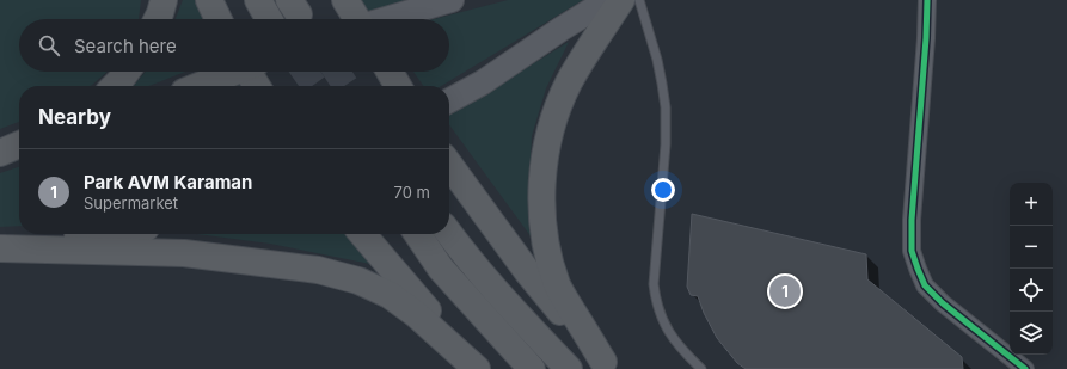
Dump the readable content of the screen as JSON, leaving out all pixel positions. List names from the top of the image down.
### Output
{
  "page": {
    "search": "Search here",
    "heading": "Nearby",
    "list": [
      {
        "mark": "1",
        "name": "Park AVM Karaman",
        "note": "Supermarket",
        "value": "70 m"
      }
    ],
    "map_buttons": ["+", "−"],
    "pins": "1"
  }
}
